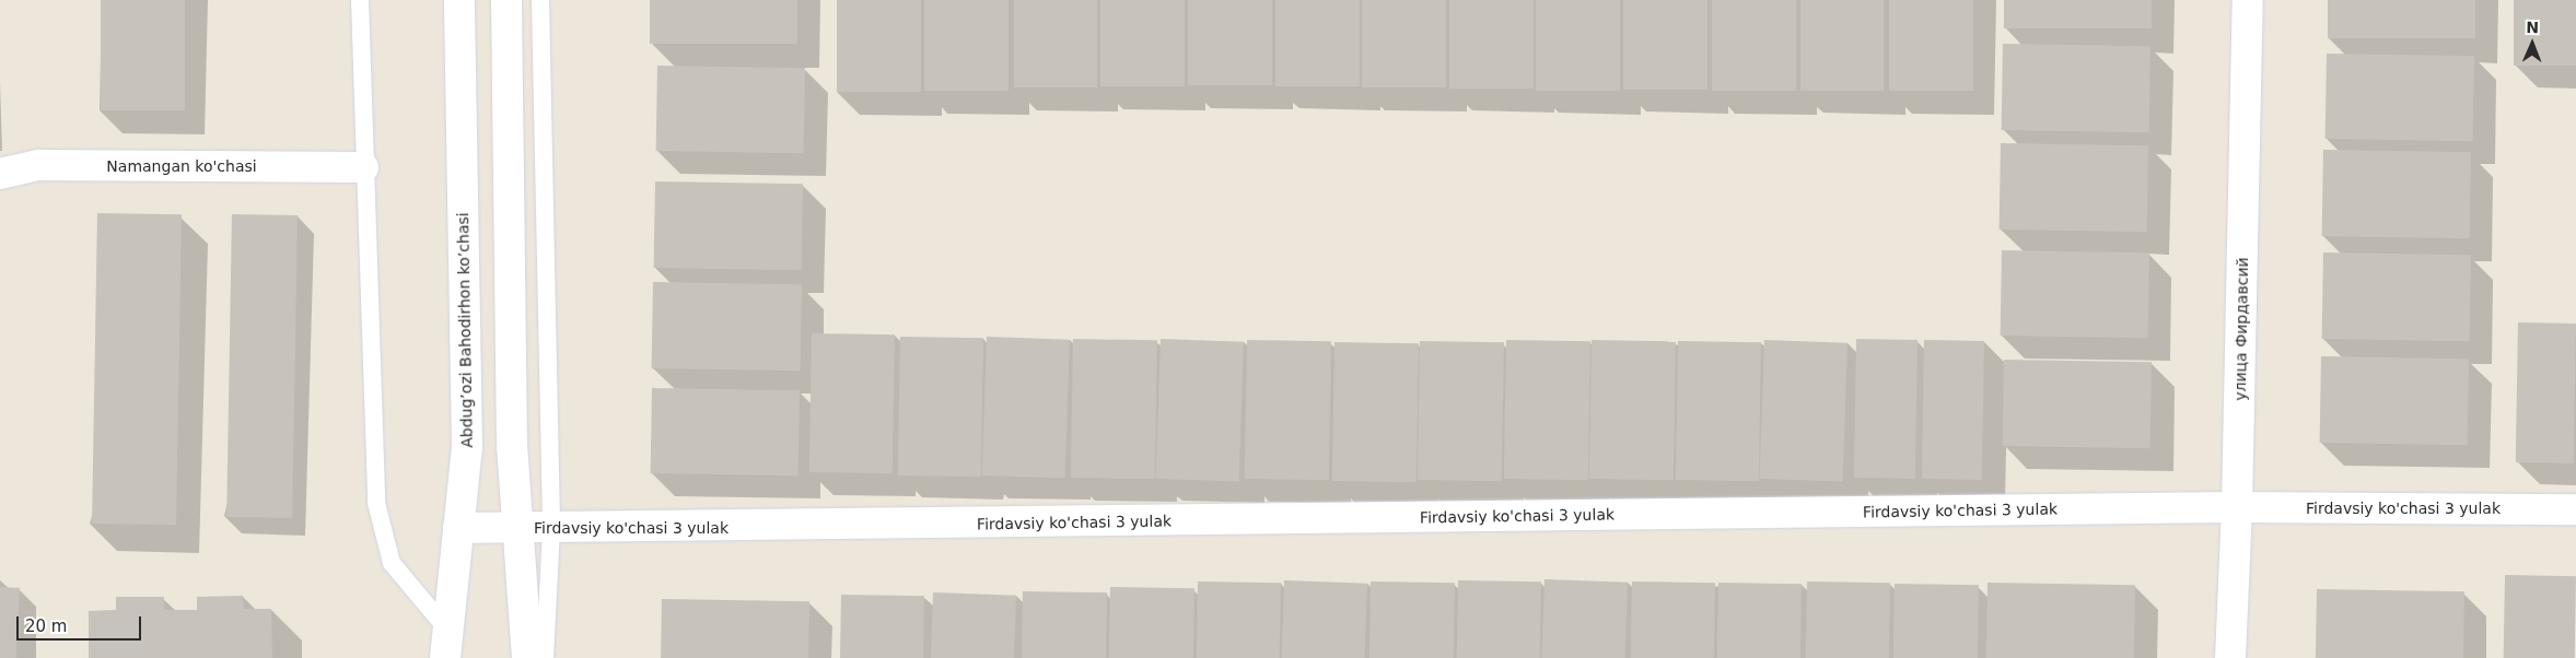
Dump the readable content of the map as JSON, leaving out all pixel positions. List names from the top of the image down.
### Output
{
  "streets": {
    "street": [
      "Namangan ko'chasi",
      "улица Фирдавсий",
      "Abdug’ozi Bahodirhon ko’chasi",
      "Firdavsiy ko'chasi 3 yulak"
    ]
  },
  "crossings": [
    ["улица Фирдавсий", "Firdavsiy ko'chasi 3 yulak"],
    ["Abdug’ozi Bahodirhon ko’chasi", "Firdavsiy ko'chasi 3 yulak"]
  ],
  "scale_bar": "20 m",
  "north": "top"
}
